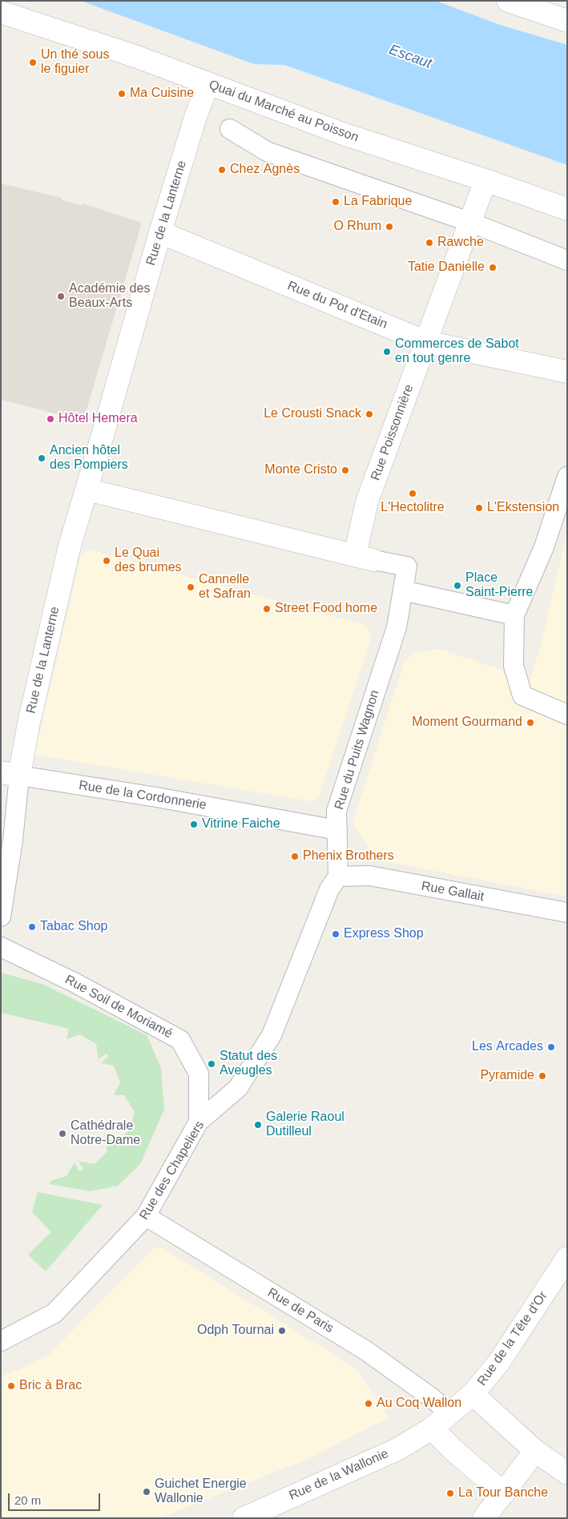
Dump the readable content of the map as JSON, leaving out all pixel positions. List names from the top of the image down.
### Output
{
  "streets": {
    "street": [
      "Quai du Marché au Poisson",
      "Rue de la Lanterne",
      "Rue du Pot d'Etain",
      "Rue Poissonnière",
      "Rue du Puits Wagnon",
      "Rue de la Cordonnerie",
      "Rue Gallait",
      "Rue Soil de Moriamé",
      "Rue des Chapeliers",
      "Rue de Paris",
      "Rue de la Tête d'Or",
      "Rue de la Wallonie"
    ]
  },
  "crossings": [
    ["Quai du Marché au Poisson", "Rue de la Lanterne"],
    ["Quai du Marché au Poisson", "Rue Poissonnière"],
    ["Rue de la Lanterne", "Rue du Pot d'Etain"],
    ["Rue de la Lanterne", "Rue de la Cordonnerie"],
    ["Rue du Pot d'Etain", "Rue Poissonnière"],
    ["Rue du Puits Wagnon", "Rue de la Cordonnerie"],
    ["Rue du Puits Wagnon", "Rue Gallait"],
    ["Rue du Puits Wagnon", "Rue des Chapeliers"],
    ["Rue Gallait", "Rue des Chapeliers"],
    ["Rue Soil de Moriamé", "Rue des Chapeliers"],
    ["Rue des Chapeliers", "Rue de Paris"],
    ["Rue de Paris", "Rue de la Tête d'Or"],
    ["Rue de la Tête d'Or", "Rue de la Wallonie"]
  ],
  "water": ["Escaut"],
  "places": [
    "Un thé sous le figuier",
    "Ma Cuisine",
    "Chez Agnès",
    "La Fabrique",
    "O Rhum",
    "Rawche",
    "Tatie Danielle",
    "Académie des Beaux-Arts",
    "Commerces de Sabot en tout genre",
    "Le Crousti Snack",
    "Hôtel Hemera",
    "Ancien hôtel des Pompiers",
    "Monte Cristo",
    "L'Hectolitre",
    "L'Ekstension",
    "Le Quai des brumes",
    "Place Saint-Pierre",
    "Cannelle et Safran",
    "Street Food home",
    "Moment Gourmand",
    "Vitrine Faiche",
    "Phenix Brothers",
    "Tabac Shop",
    "Express Shop",
    "Les Arcades",
    "Statut des Aveugles",
    "Pyramide",
    "Galerie Raoul Dutilleul",
    "Cathédrale Notre-Dame",
    "Odph Tournai",
    "Bric à Brac",
    "Au Coq Wallon",
    "Guichet Energie Wallonie",
    "La Tour Banche"
  ],
  "scale_bar": "20 m"
}
